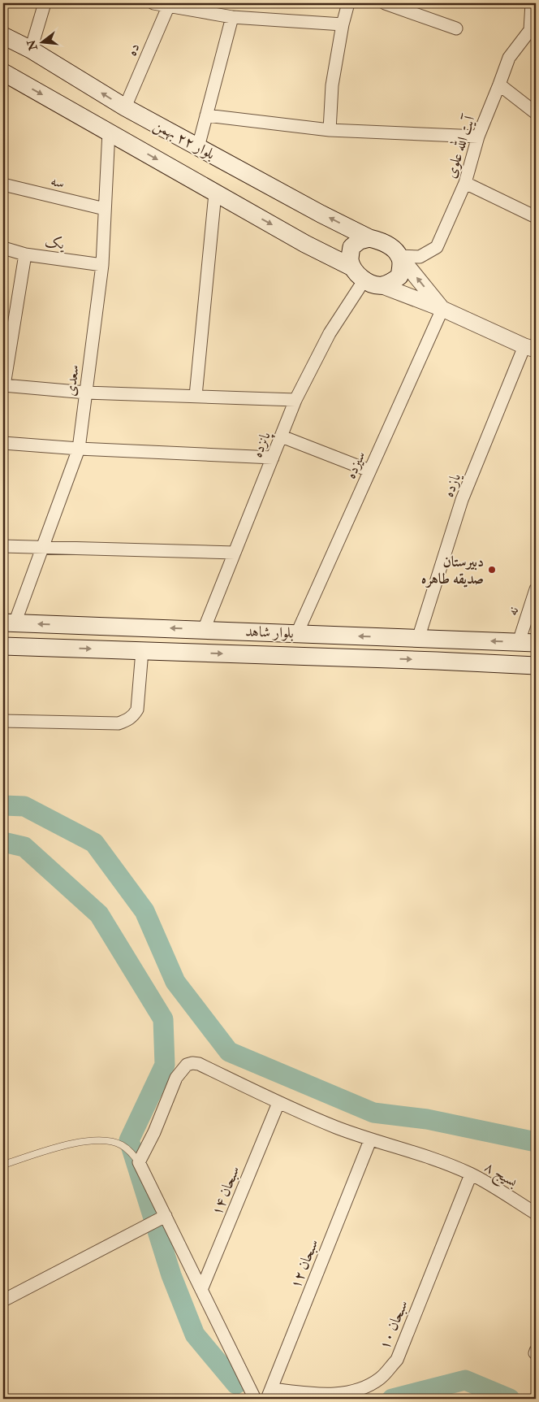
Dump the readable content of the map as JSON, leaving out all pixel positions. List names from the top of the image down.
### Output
{
  "streets": {
    "main road": ["بلوار ۲۲ بهمن", "بلوار شاهد"],
    "street": [
      "ده",
      "آیت الله علوی",
      "سه",
      "یک",
      "سعدی",
      "پانزده",
      "سیزده",
      "یازده",
      "نه",
      "بسیج ۸",
      "سبحان ۱۴",
      "سبحان ۱۲",
      "سبحان ۱۰"
    ]
  },
  "crossings": [
    ["ده", "بلوار ۲۲ بهمن"],
    ["بلوار ۲۲ بهمن", "آیت الله علوی"],
    ["بلوار ۲۲ بهمن", "سعدی"],
    ["بلوار ۲۲ بهمن", "پانزده"],
    ["آیت الله علوی", "پانزده"],
    ["سه", "سعدی"],
    ["یک", "سعدی"],
    ["سعدی", "بلوار شاهد"],
    ["پانزده", "بلوار شاهد"],
    ["سیزده", "بلوار شاهد"],
    ["یازده", "بلوار شاهد"],
    ["نه", "بلوار شاهد"],
    ["بسیج ۸", "سبحان ۱۴"],
    ["بسیج ۸", "سبحان ۱۲"],
    ["بسیج ۸", "سبحان ۱۰"],
    ["سبحان ۱۲", "سبحان ۱۰"]
  ],
  "places": ["دبیرستان صدیقه طاهره"],
  "north": "left"
}
